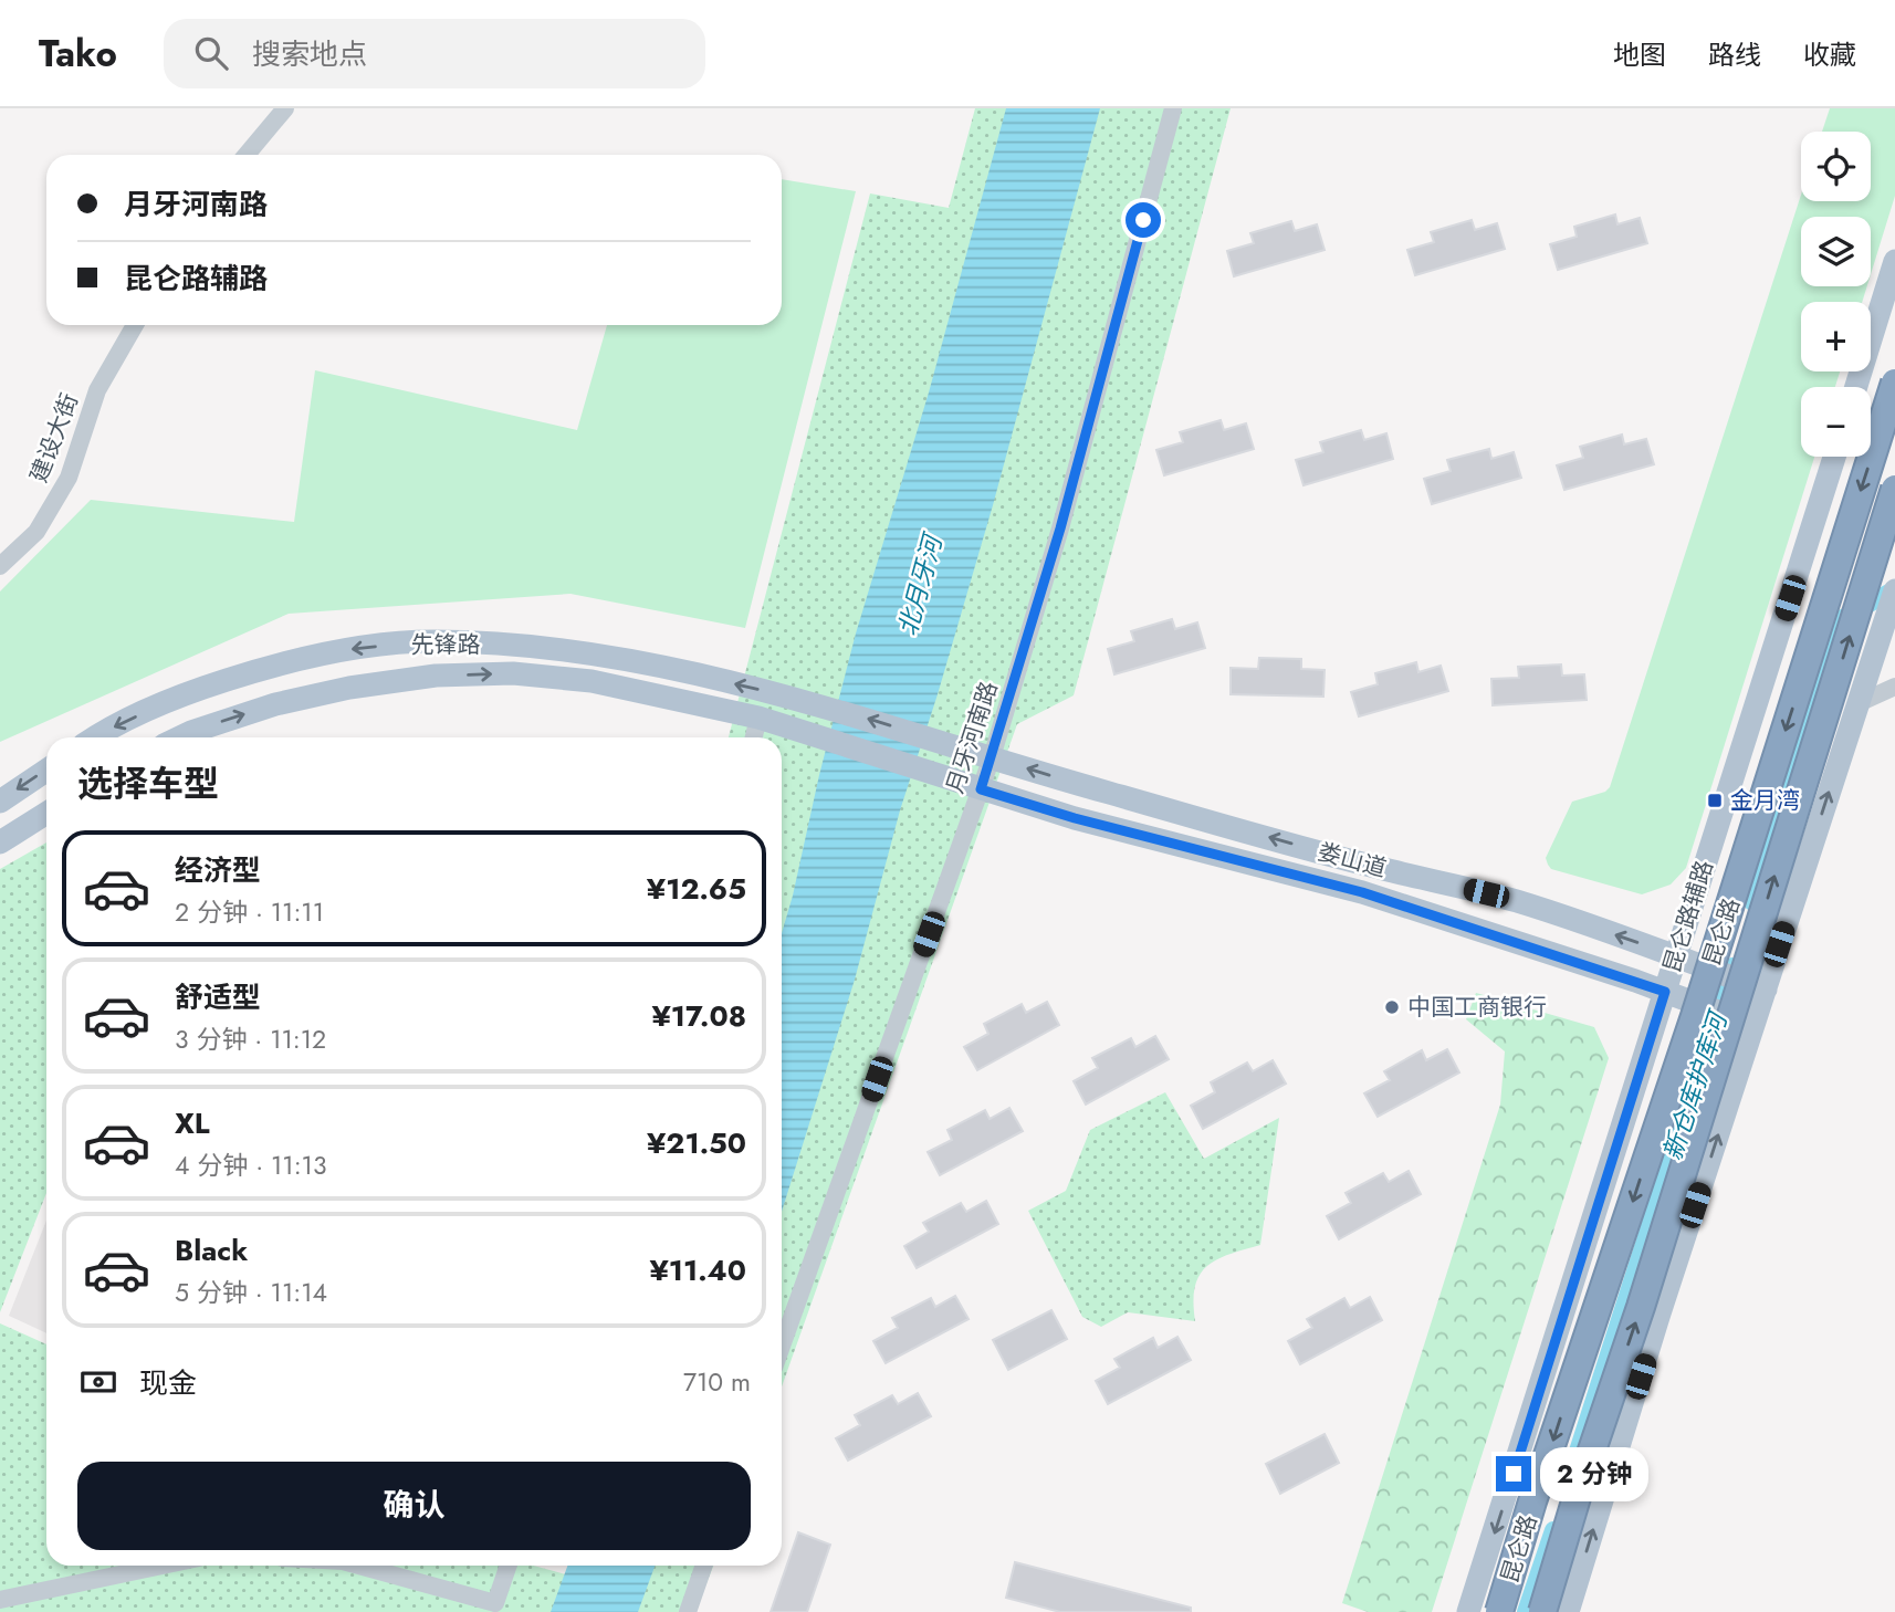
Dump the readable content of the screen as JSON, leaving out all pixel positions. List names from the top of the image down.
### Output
{
  "streets": {
    "highway": ["昆仑路"],
    "main road": ["先锋路", "娄山道", "昆仑路辅路"],
    "street": ["建设大街", "月牙河南路"]
  },
  "crossings": [
    ["先锋路", "娄山道"],
    ["月牙河南路", "娄山道"],
    ["娄山道", "昆仑路辅路"]
  ],
  "water": ["北月牙河", "新仓库护库河"],
  "places": {
    "transit": ["金月湾"],
    "other": ["中国工商银行"]
  },
  "page": {
    "header": "Tako",
    "search": "搜索地点",
    "nav": ["地图", "路线", "收藏"],
    "map_buttons": ["+", "−"],
    "banner": ["月牙河南路", "昆仑路辅路"],
    "heading": "选择车型",
    "list": [
      {
        "name": "经济型",
        "note": "2 分钟 · 11:11",
        "value": "¥12.65"
      },
      {
        "name": "舒适型",
        "note": "3 分钟 · 11:12",
        "value": "¥17.08"
      },
      {
        "name": "XL",
        "note": "4 分钟 · 11:13",
        "value": "¥21.50"
      },
      {
        "name": "Black",
        "note": "5 分钟 · 11:14",
        "value": "¥11.40"
      }
    ],
    "pay": ["现金", "710 m"],
    "buttons": "确认",
    "bubble": "2 分钟"
  }
}
